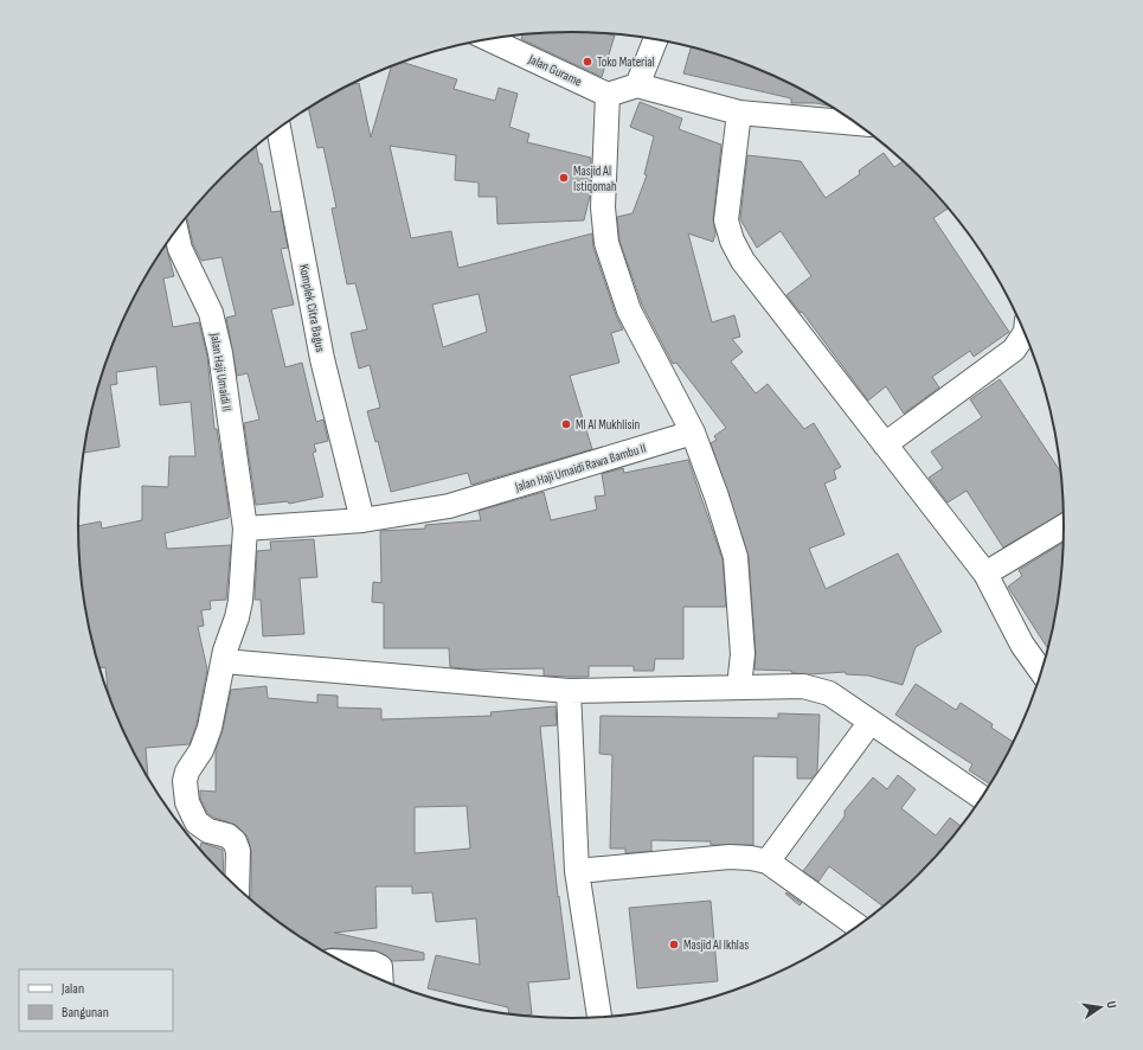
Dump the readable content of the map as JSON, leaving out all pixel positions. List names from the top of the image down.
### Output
{
  "streets": {
    "street": [
      "Jalan Gurame",
      "Komplek Citra Bagus",
      "Jalan Haji Umaidi II",
      "Jalan Haji Umaidi Rawa Bambu II"
    ]
  },
  "crossings": [
    ["Komplek Citra Bagus", "Jalan Haji Umaidi Rawa Bambu II"],
    ["Jalan Haji Umaidi II", "Jalan Haji Umaidi Rawa Bambu II"]
  ],
  "places": [
    "Toko Material",
    "Masjid Al Istiqomah",
    "MI Al Mukhlisin",
    "Masjid Al Ikhlas"
  ],
  "legend": ["Jalan", "Bangunan"],
  "north": "right"
}
